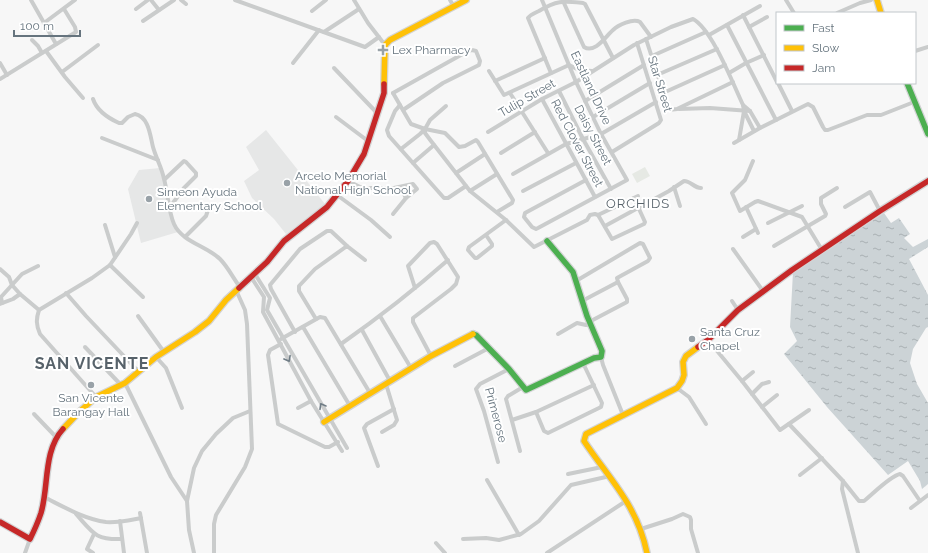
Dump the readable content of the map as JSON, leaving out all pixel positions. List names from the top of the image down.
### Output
{
  "streets": {
    "street": [
      "Star Street",
      "Eastland Drive",
      "Tulip Street",
      "Daisy Street",
      "Red Clover Street",
      "Primerose"
    ]
  },
  "crossings": [
    ["Star Street", "Eastland Drive"],
    ["Star Street", "Tulip Street"],
    ["Eastland Drive", "Tulip Street"],
    ["Eastland Drive", "Daisy Street"],
    ["Tulip Street", "Daisy Street"],
    ["Tulip Street", "Red Clover Street"]
  ],
  "districts": ["ORCHIDS", "SAN VICENTE"],
  "places": {
    "health": ["Lex Pharmacy"],
    "other": [
      "Arcelo Memorial National High School",
      "Simeon Ayuda Elementary School",
      "Santa Cruz Chapel",
      "San Vicente Barangay Hall"
    ]
  },
  "legend": ["Fast", "Slow", "Jam"],
  "scale_bar": "100 m"
}
